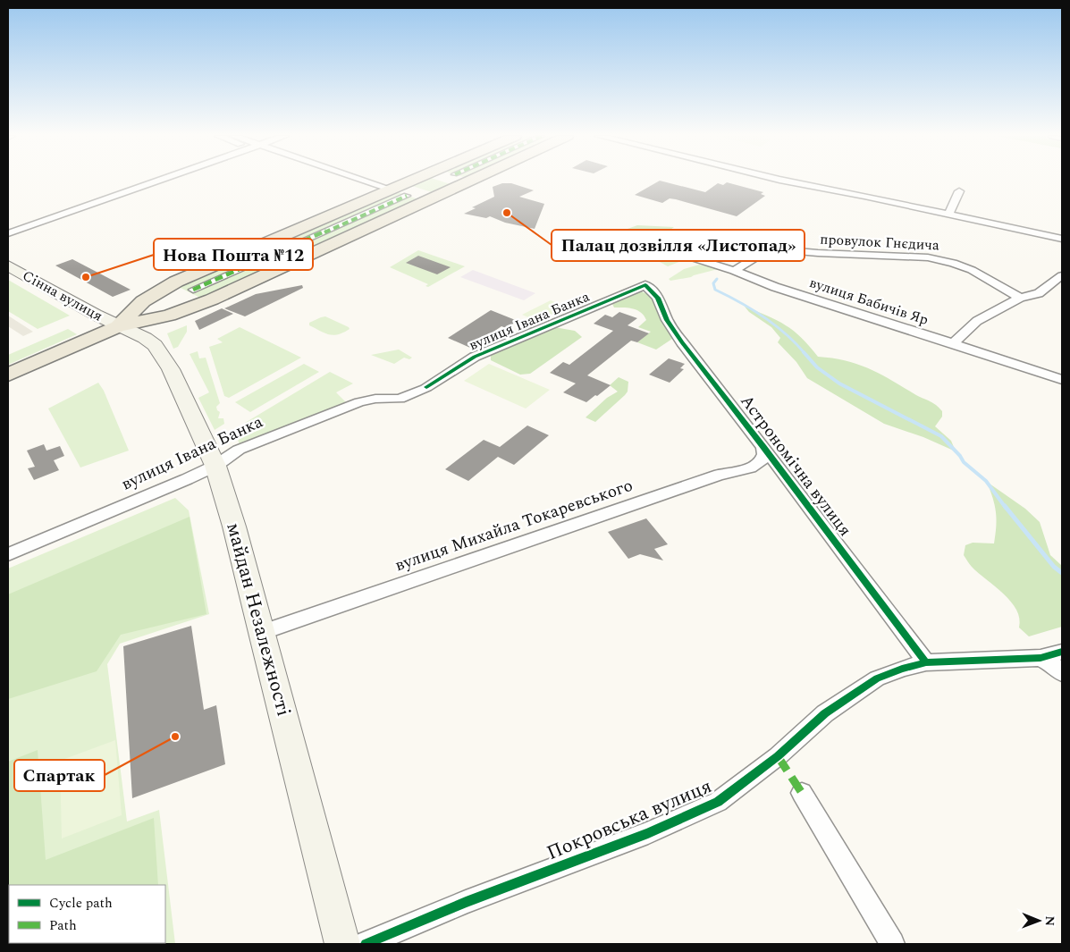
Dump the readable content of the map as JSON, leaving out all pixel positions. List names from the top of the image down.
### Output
{
  "streets": {
    "main road": ["Сінна вулиця", "майдан Незалежності"],
    "street": [
      "провулок Гнєдича",
      "вулиця Бабичів Яр",
      "вулиця Івана Банка",
      "Астрономічна вулиця",
      "вулиця Михайла Токаревського",
      "Покровська вулиця"
    ]
  },
  "crossings": [
    ["провулок Гнєдича", "вулиця Бабичів Яр"],
    ["Сінна вулиця", "майдан Незалежності"],
    ["вулиця Івана Банка", "Астрономічна вулиця"],
    ["вулиця Івана Банка", "майдан Незалежності"],
    ["Астрономічна вулиця", "Покровська вулиця"],
    ["вулиця Михайла Токаревського", "майдан Незалежності"]
  ],
  "places": ["Палац дозвілля «Листопад»", "Нова Пошта №12", "Спартак"],
  "legend": ["Cycle path", "Path"],
  "north": "right"
}
